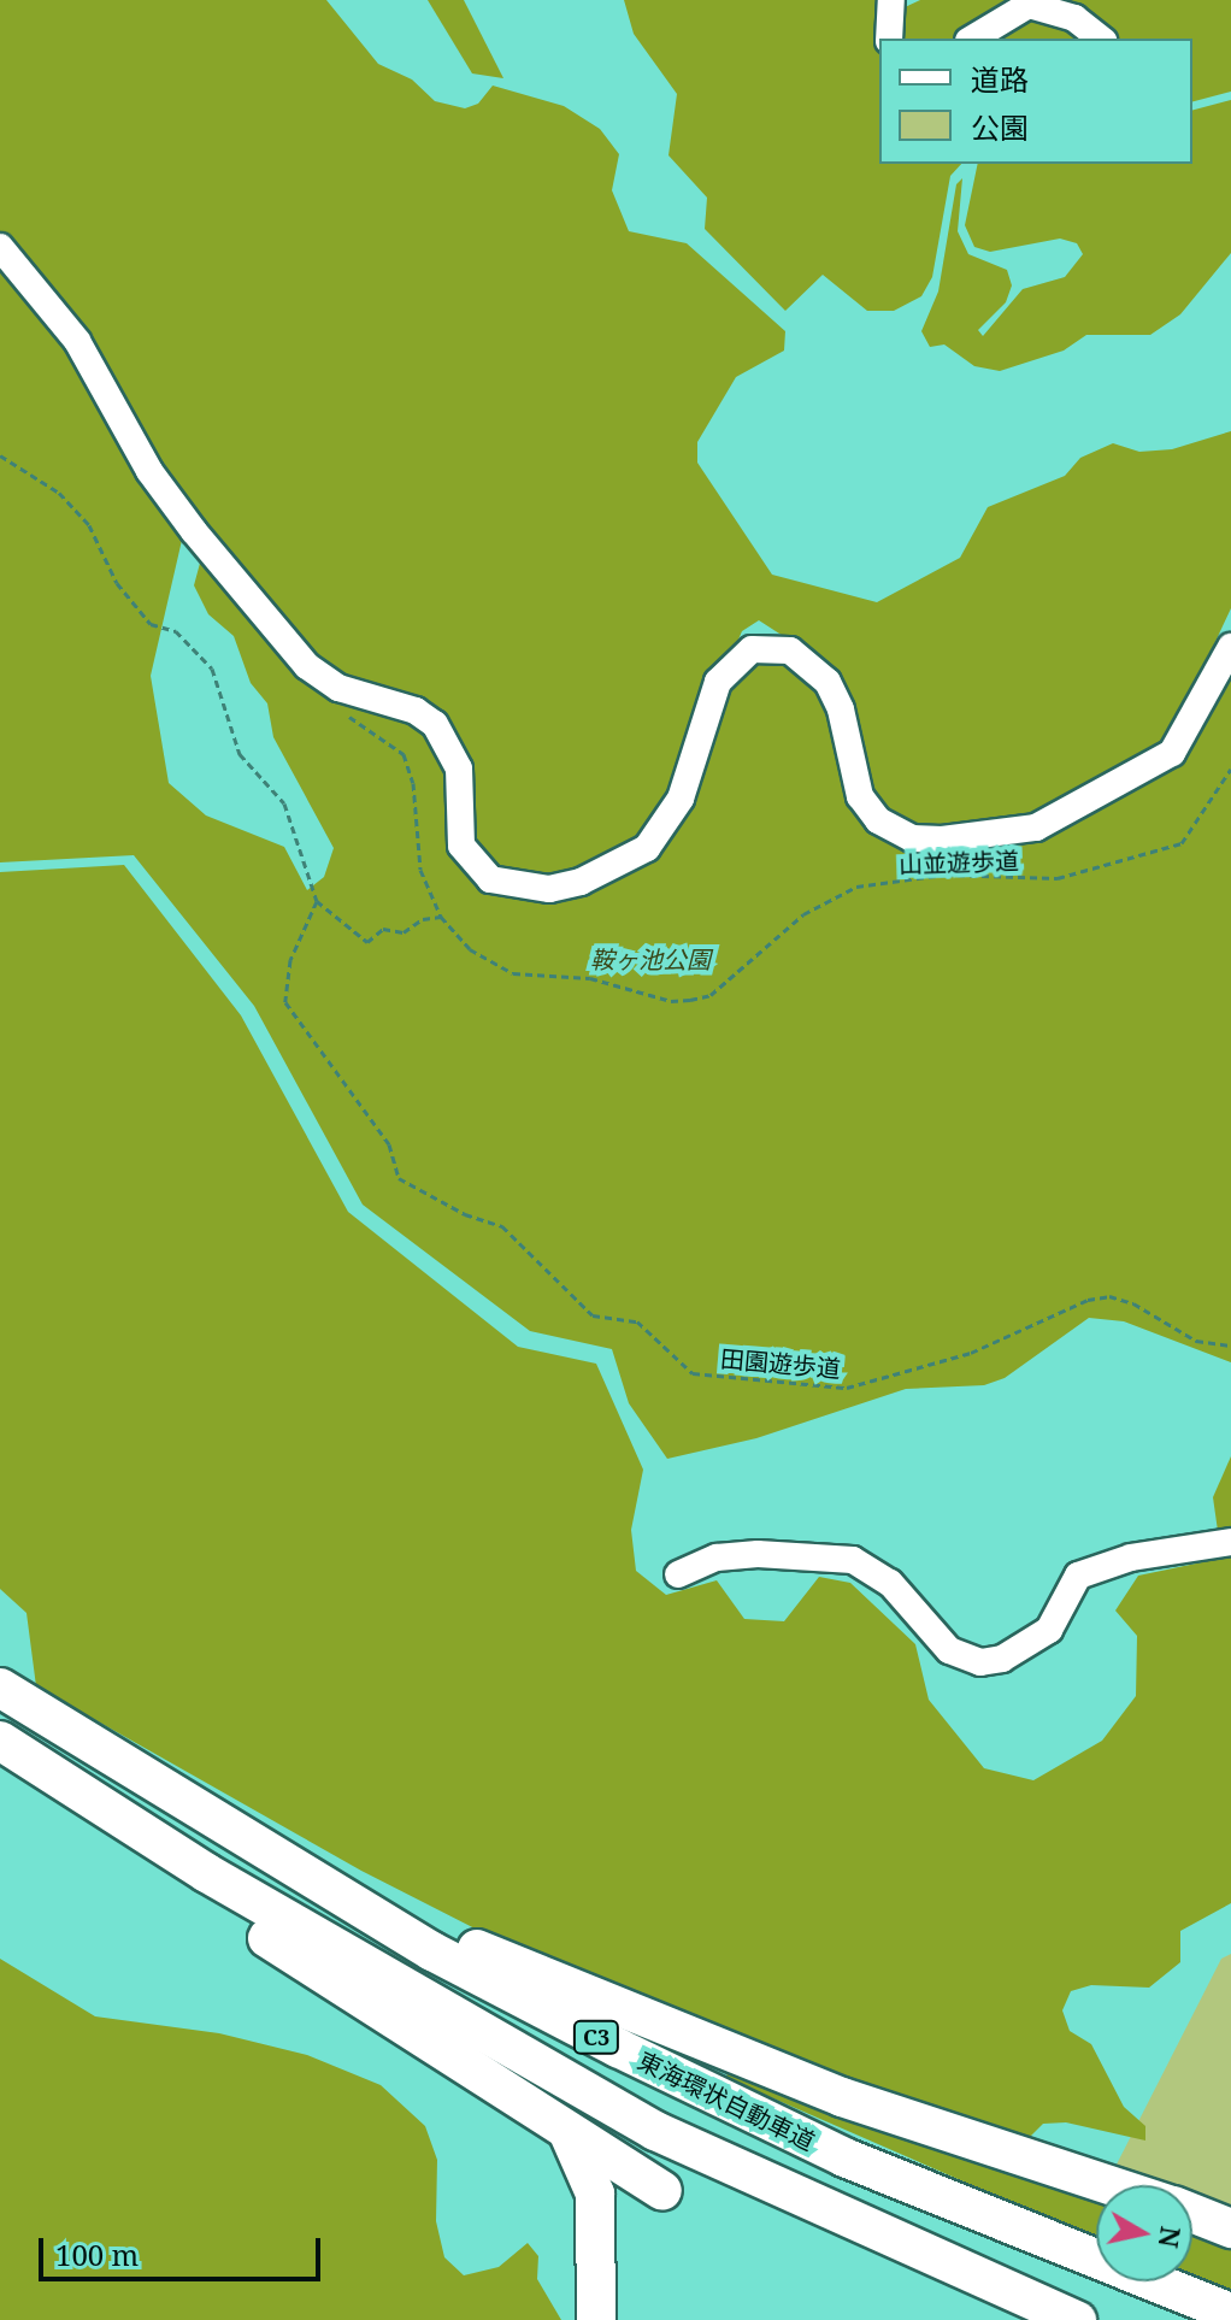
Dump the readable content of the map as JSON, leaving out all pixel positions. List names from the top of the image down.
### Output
{
  "streets": {
    "highway": ["C3", "東海環状自動車道"],
    "path": ["山並遊歩道", "田園遊歩道"]
  },
  "parks": ["鞍ヶ池公園"],
  "legend": ["道路", "公園"],
  "scale_bar": "100 m",
  "north": "right"
}
